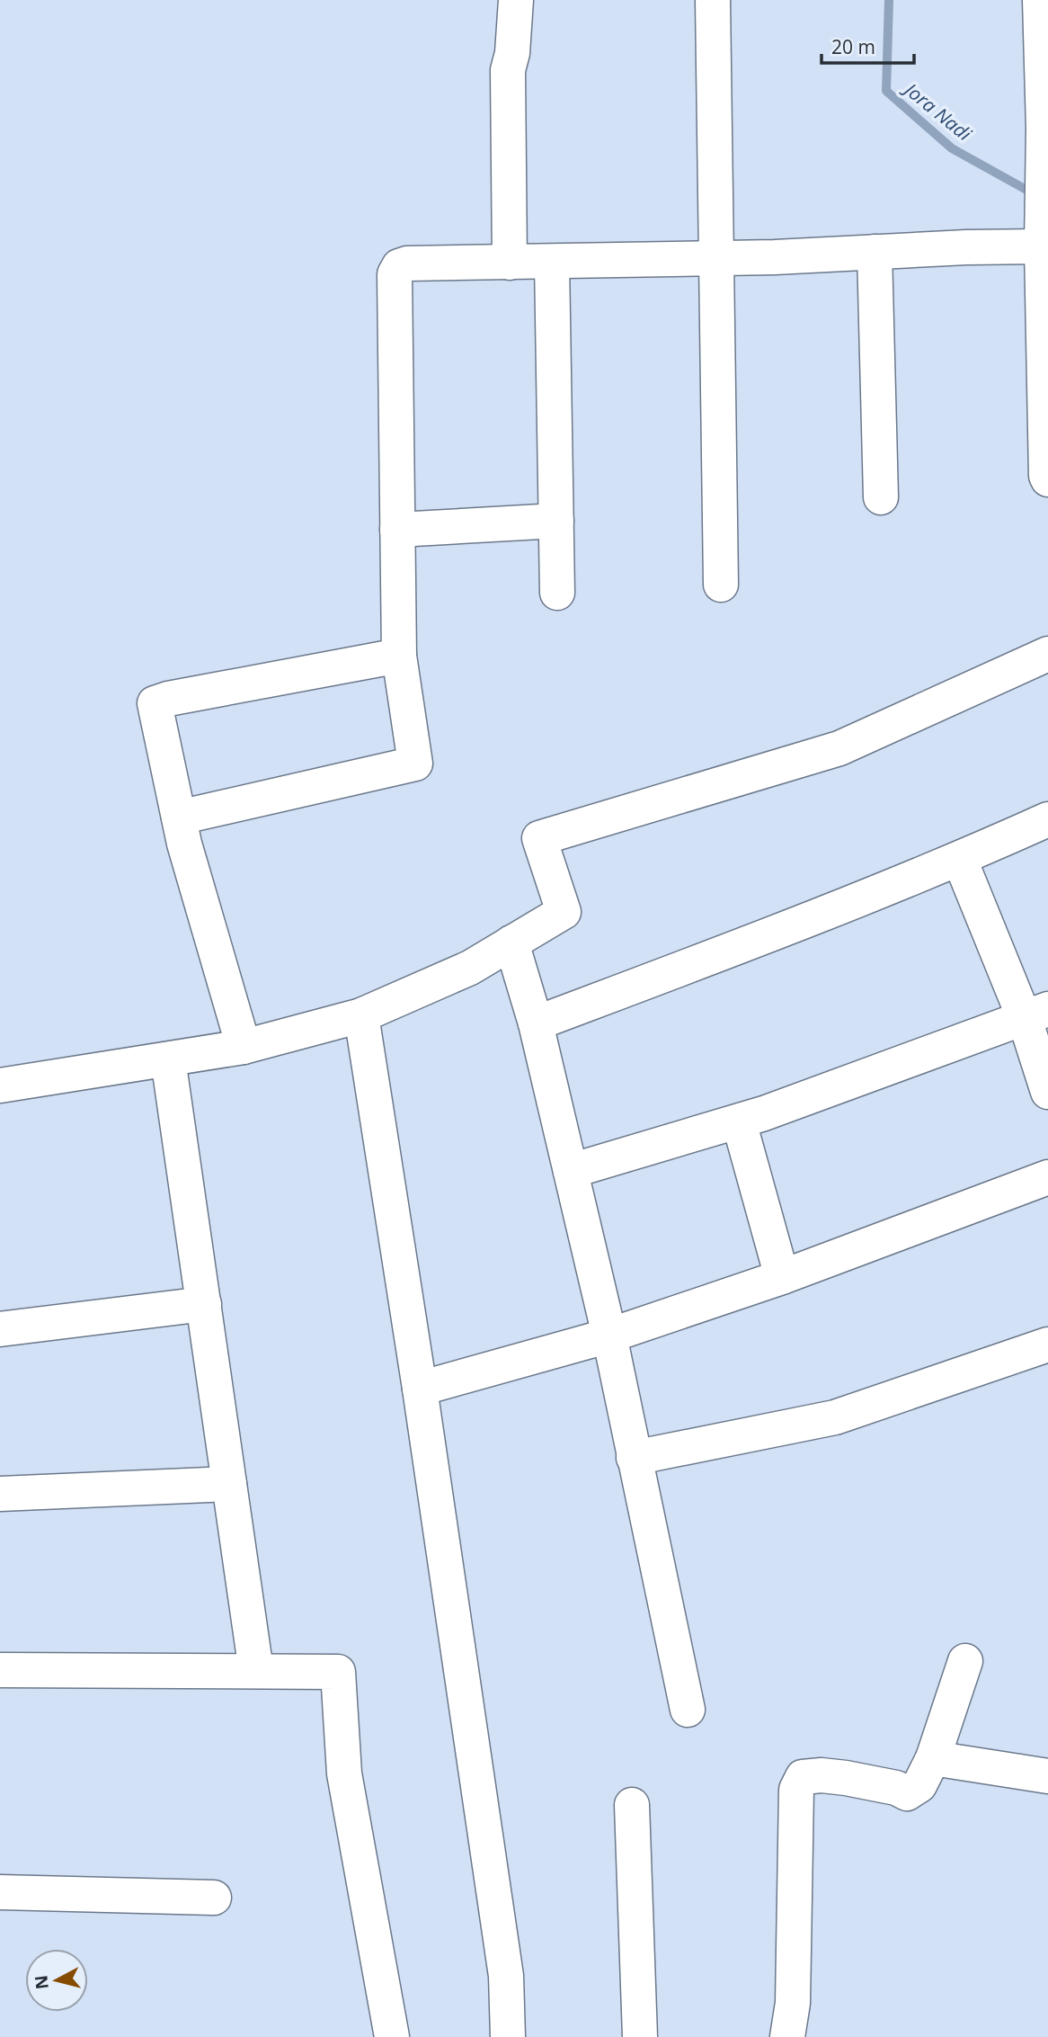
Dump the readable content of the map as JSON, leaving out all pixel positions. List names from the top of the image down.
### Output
{
  "water": ["Jora Nadi"],
  "scale_bar": "20 m",
  "north": "left"
}
